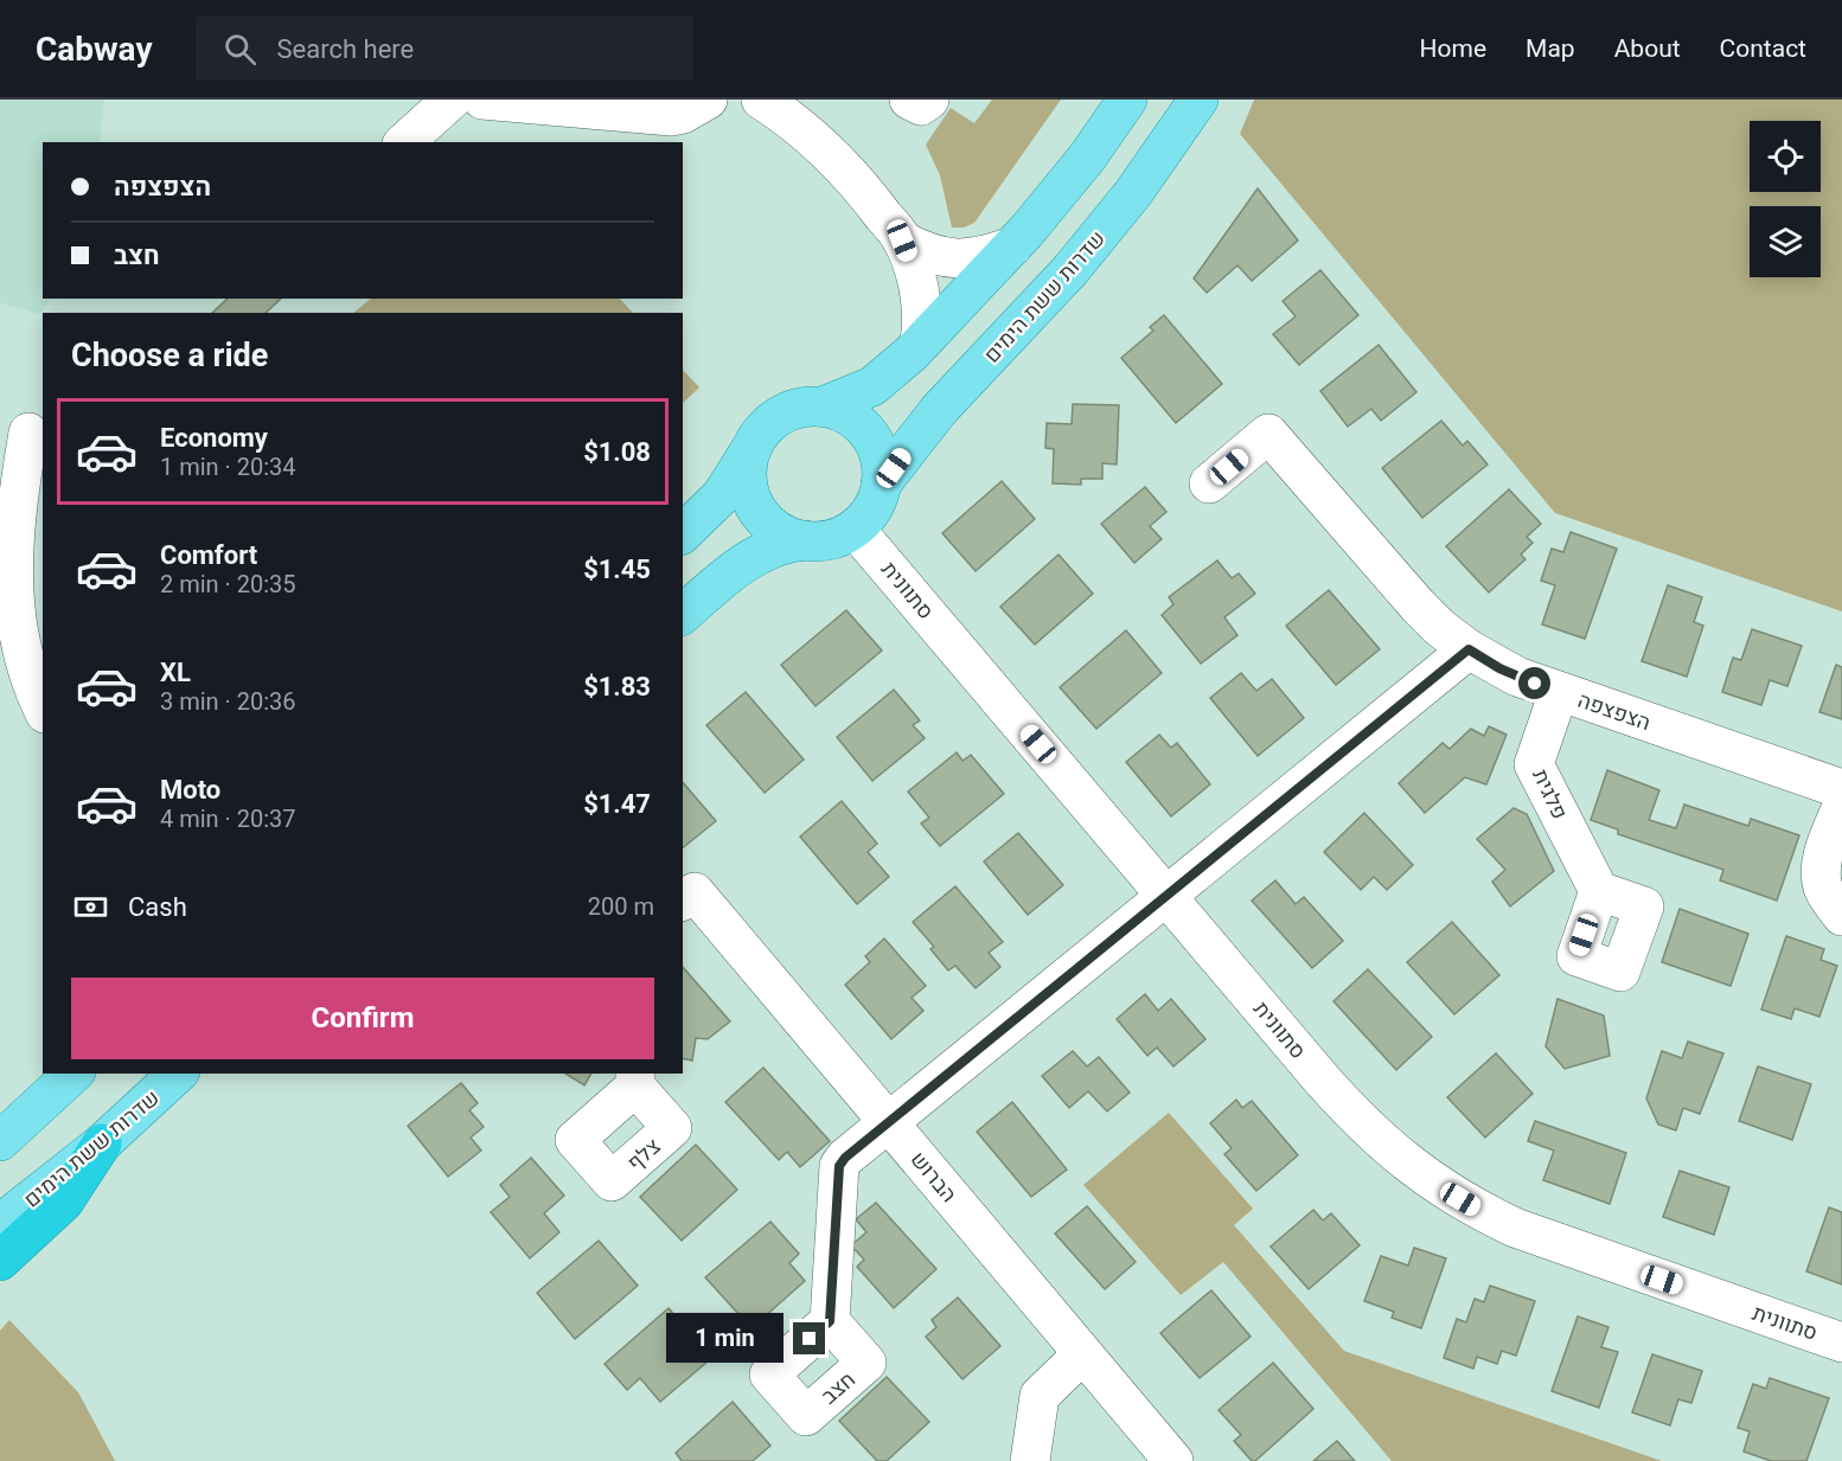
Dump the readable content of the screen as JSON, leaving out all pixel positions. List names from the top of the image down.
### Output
{
  "streets": {
    "main road": ["שדרות ששת הימים"],
    "street": [
      "סתוונית",
      "הצפצפה",
      "פלגית",
      "הברוש"
    ]
  },
  "crossings": [
    ["שדרות ששת הימים", "סתוונית"],
    ["הצפצפה", "פלגית"]
  ],
  "page": {
    "header": "Cabway",
    "search": "Search here",
    "nav": [
      "Home",
      "Map",
      "About",
      "Contact"
    ],
    "banner": ["הצפצפה", "חצב"],
    "heading": "Choose a ride",
    "list": [
      {
        "name": "Economy",
        "note": "1 min · 20:34",
        "value": "$1.08"
      },
      {
        "name": "Comfort",
        "note": "2 min · 20:35",
        "value": "$1.45"
      },
      {
        "name": "XL",
        "note": "3 min · 20:36",
        "value": "$1.83"
      },
      {
        "name": "Moto",
        "note": "4 min · 20:37",
        "value": "$1.47"
      }
    ],
    "pay": ["Cash", "200 m"],
    "buttons": "Confirm",
    "bubble": "1 min"
  }
}
